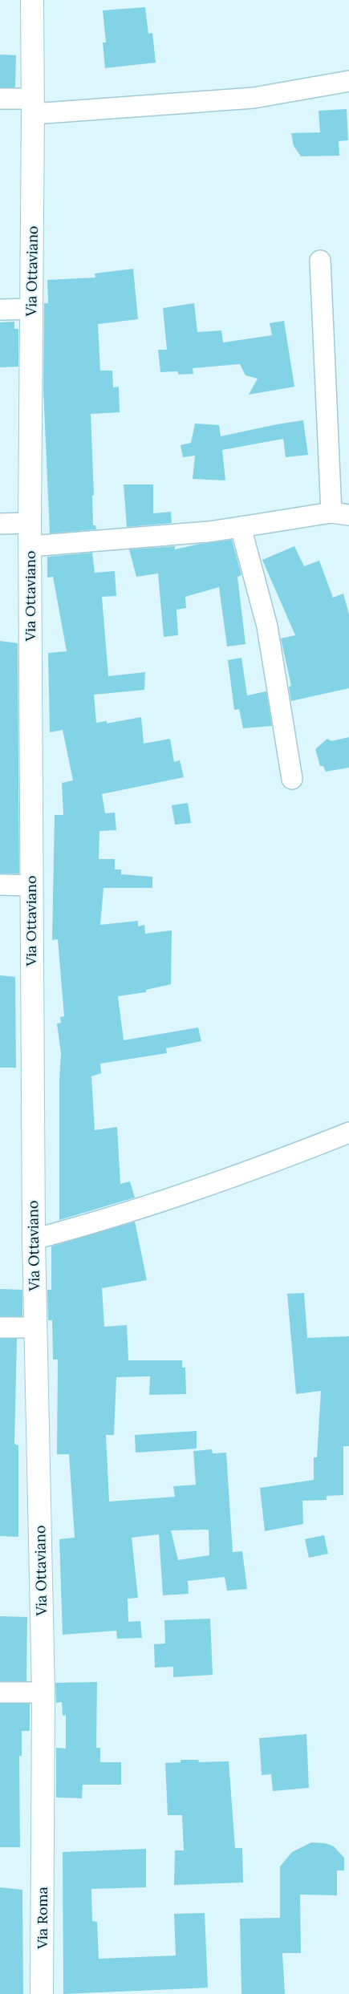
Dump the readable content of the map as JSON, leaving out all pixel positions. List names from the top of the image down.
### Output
{
  "streets": {
    "main road": ["Via Ottaviano", "Via Roma"]
  },
  "crossings": [
    ["Via Ottaviano", "Via Roma"]
  ]
}
